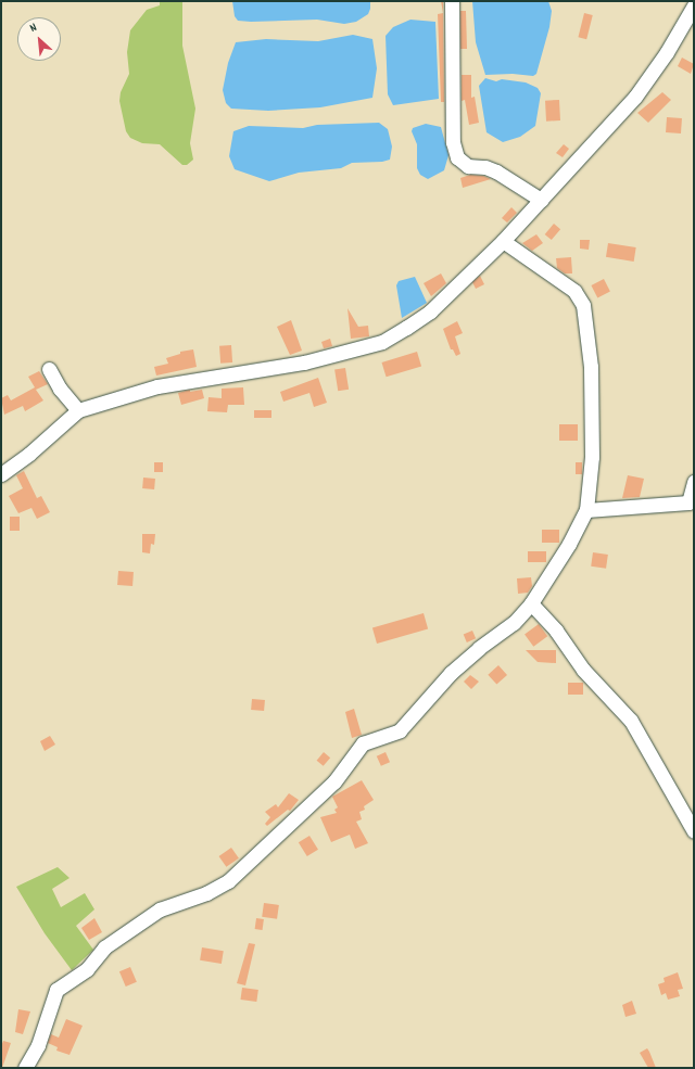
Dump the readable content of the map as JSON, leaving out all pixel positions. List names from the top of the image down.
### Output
{
  "north": "top left"
}
